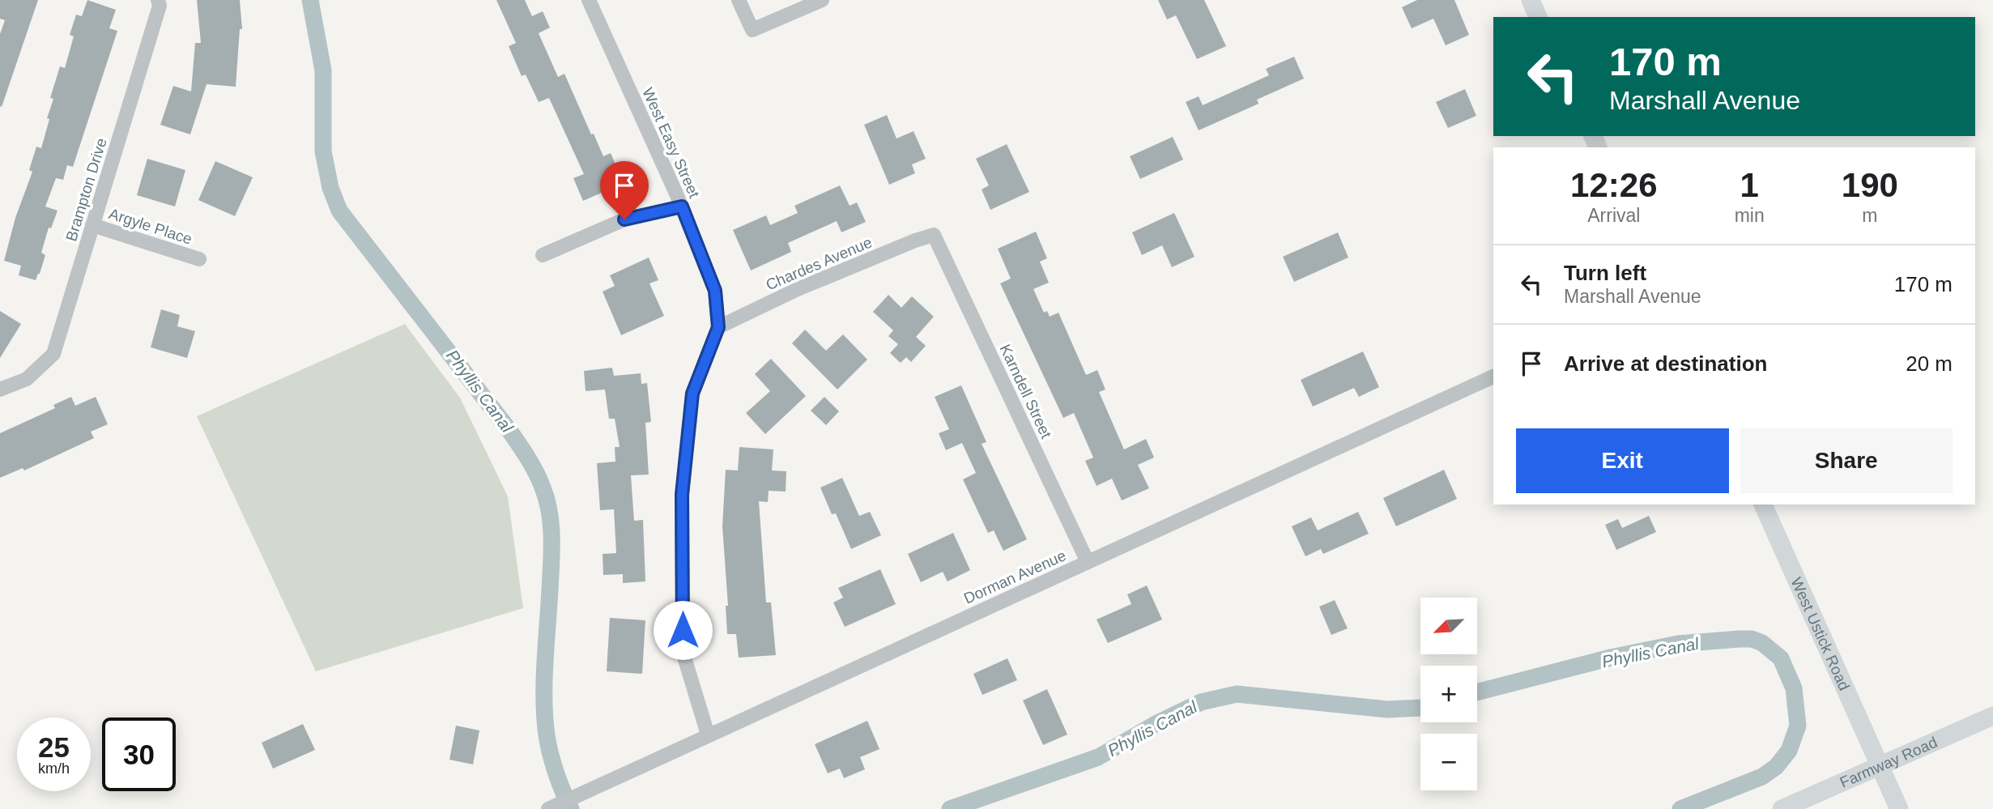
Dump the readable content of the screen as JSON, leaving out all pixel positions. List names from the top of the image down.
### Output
{
  "streets": {
    "main road": ["West Ustick Road", "Farmway Road"],
    "street": [
      "West Easy Street",
      "Brampton Drive",
      "Argyle Place",
      "Chardes Avenue",
      "Karndell Street",
      "Dorman Avenue"
    ]
  },
  "crossings": [
    ["West Easy Street", "Chardes Avenue"],
    ["West Easy Street", "Dorman Avenue"],
    ["Brampton Drive", "Argyle Place"],
    ["Chardes Avenue", "Karndell Street"],
    ["Karndell Street", "Dorman Avenue"],
    ["West Ustick Road", "Farmway Road"]
  ],
  "water": ["Phyllis Canal"],
  "north": "bottom left",
  "page": {
    "turn": ["170 m", "Marshall Avenue"],
    "eta": [
      "12:26",
      "Arrival",
      "1",
      "min",
      "190",
      "m"
    ],
    "list": [
      {
        "name": "Turn left",
        "note": "Marshall Avenue",
        "value": "170 m"
      },
      {
        "name": "Arrive at destination",
        "value": "20 m"
      }
    ],
    "buttons": ["Exit", "Share"],
    "map_buttons": ["+", "−"],
    "speed": "25 km/h",
    "limit": "30"
  }
}
